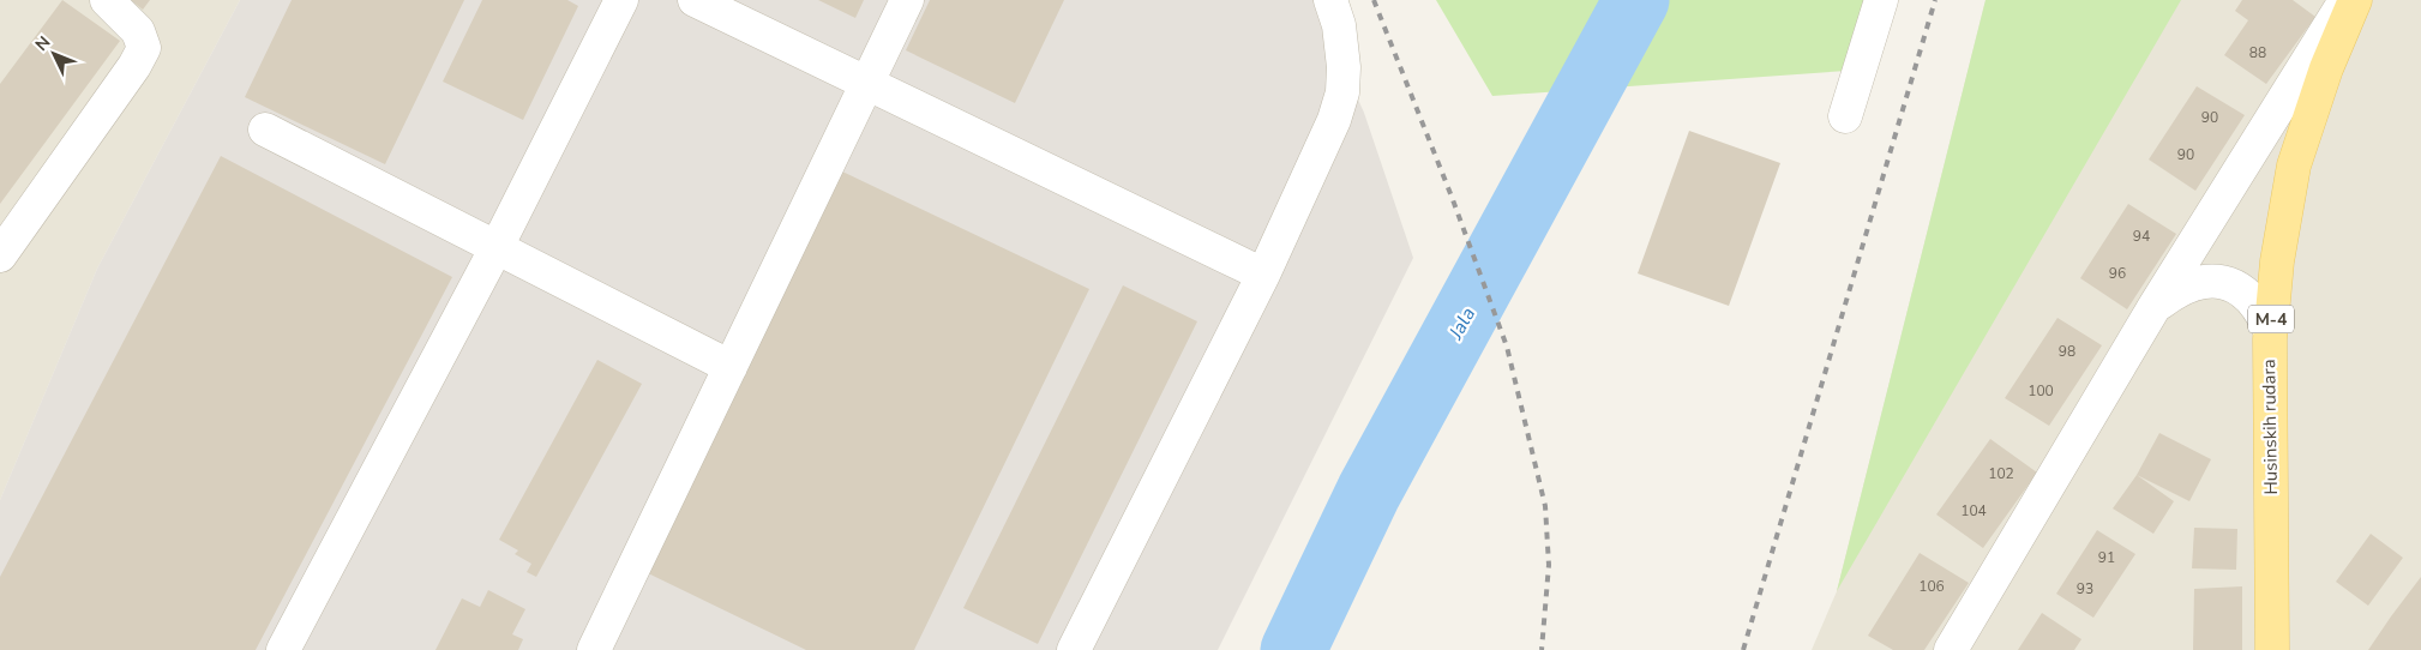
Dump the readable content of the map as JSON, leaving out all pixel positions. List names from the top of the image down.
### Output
{
  "streets": {
    "main road": ["M-4", "Husinskih rudara"]
  },
  "water": ["Jala"],
  "house_numbers": [
    "88",
    "90",
    "90",
    "94",
    "96",
    "98",
    "100",
    "102",
    "104",
    "91",
    "106",
    "93"
  ],
  "north": "top left"
}
